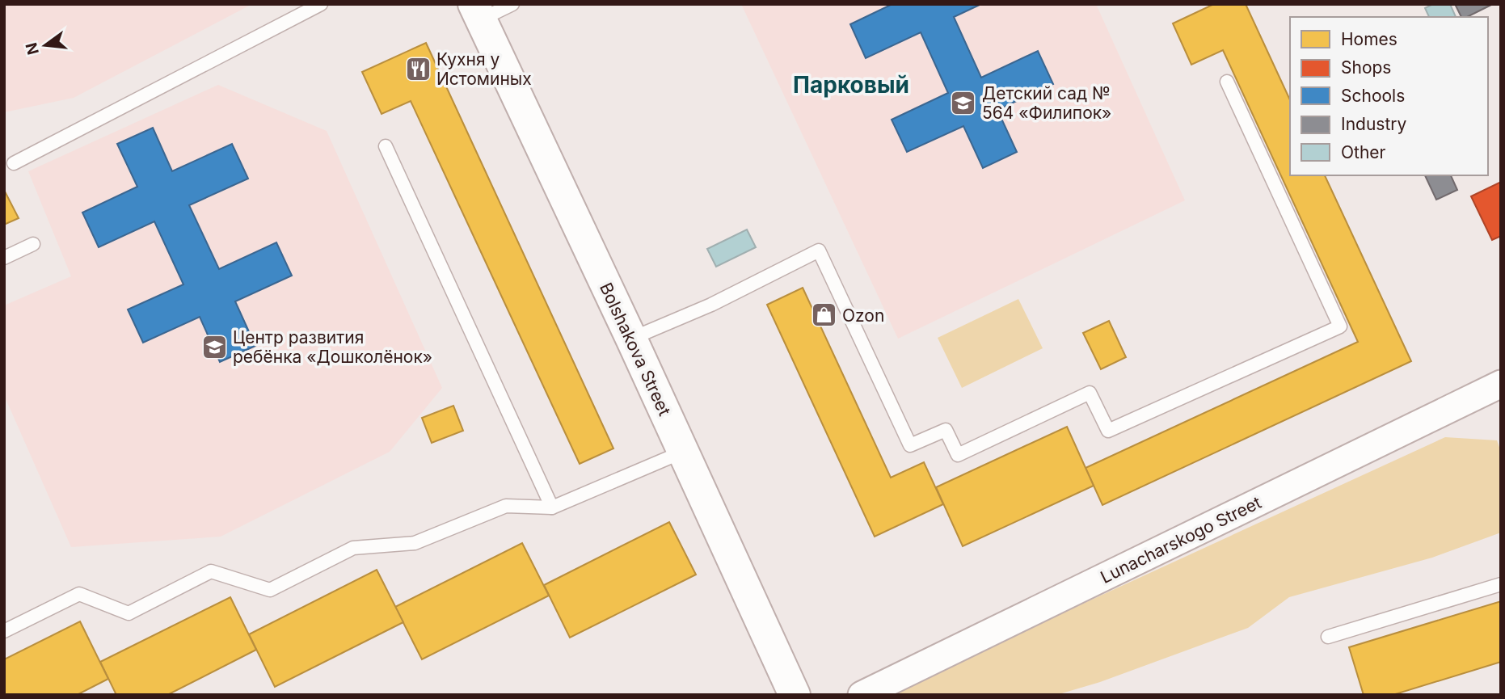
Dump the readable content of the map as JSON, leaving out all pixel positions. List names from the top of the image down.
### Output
{
  "streets": {
    "street": ["Bolshakova Street", "Lunacharskogo Street"]
  },
  "districts": ["Парковый"],
  "places": {
    "restaurant": ["Кухня у Истоминых"],
    "school or university": ["Детский сад № 564 «Филипок»", "Центр развития ребёнка «Дошколёнок»"],
    "shop": ["Ozon"]
  },
  "legend": [
    "Homes",
    "Shops",
    "Schools",
    "Industry",
    "Other"
  ],
  "north": "left"
}
